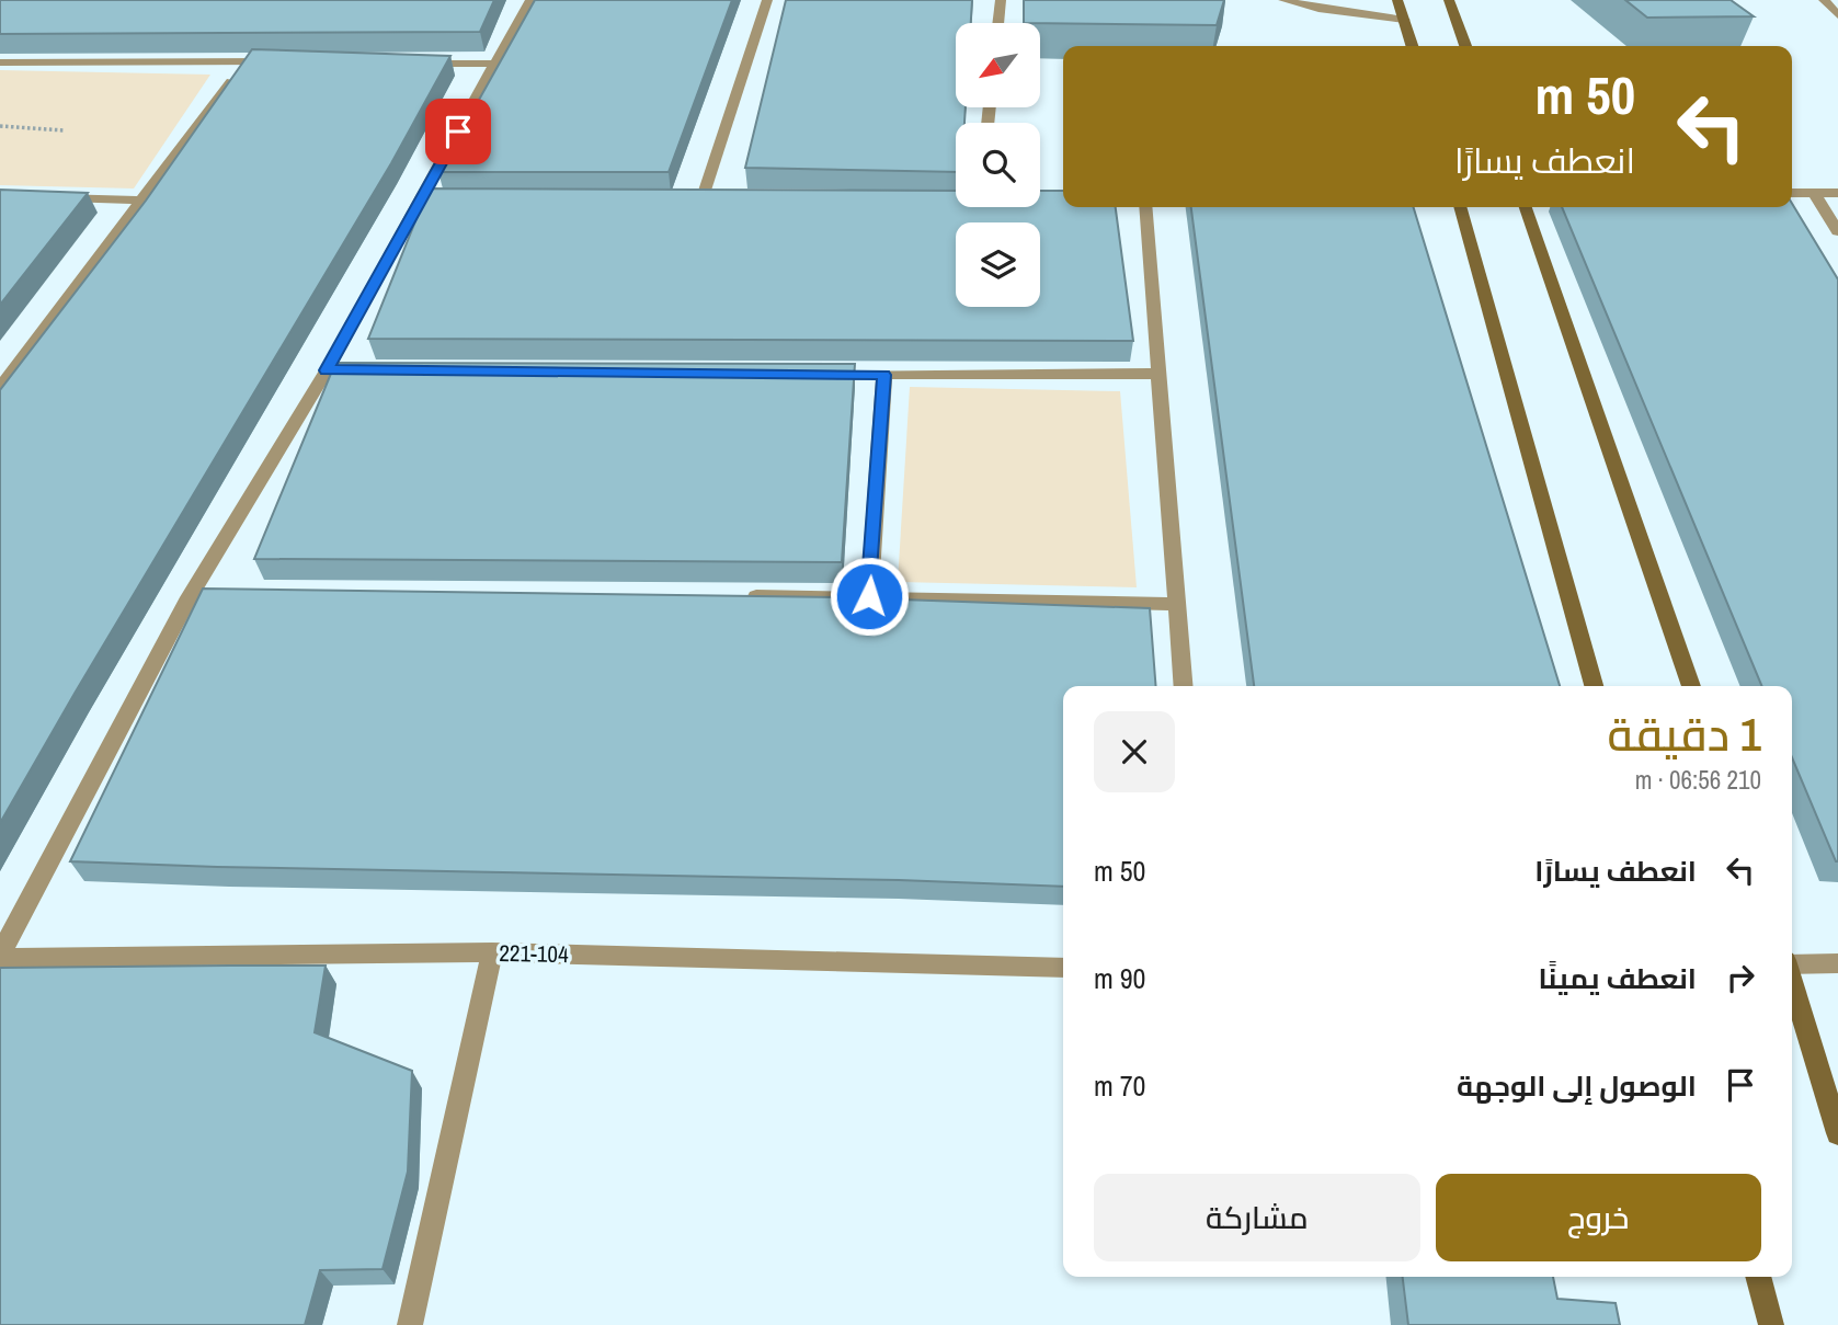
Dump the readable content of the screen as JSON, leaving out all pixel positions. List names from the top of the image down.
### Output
{
  "streets": {
    "street": ["221-104"]
  },
  "north": "bottom left",
  "page": {
    "turn": ["50 m", "انعطف يسارًا"],
    "heading": ["1 دقيقة", "210 m · 06:56"],
    "list": [
      {
        "name": "انعطف يسارًا",
        "value": "50 m"
      },
      {
        "name": "انعطف يمينًا",
        "value": "90 m"
      },
      {
        "name": "الوصول إلى الوجهة",
        "value": "70 m"
      }
    ],
    "buttons": ["خروج", "مشاركة"]
  }
}
